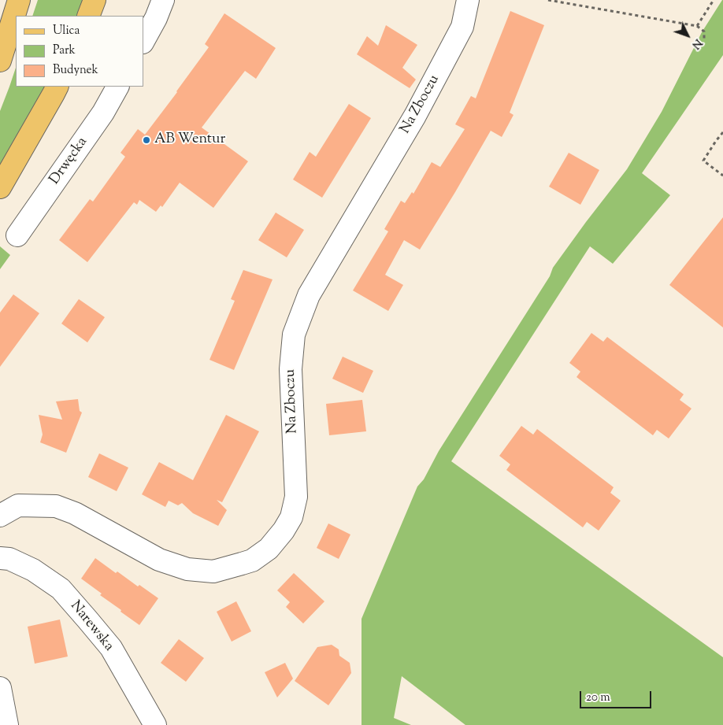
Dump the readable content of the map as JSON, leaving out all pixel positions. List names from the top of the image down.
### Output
{
  "streets": {
    "street": ["Na Zboczu", "Drwęcka", "Narewska"]
  },
  "places": ["AB Wentur"],
  "legend": ["Ulica", "Park", "Budynek"],
  "scale_bar": "20 m",
  "north": "bottom right"
}
